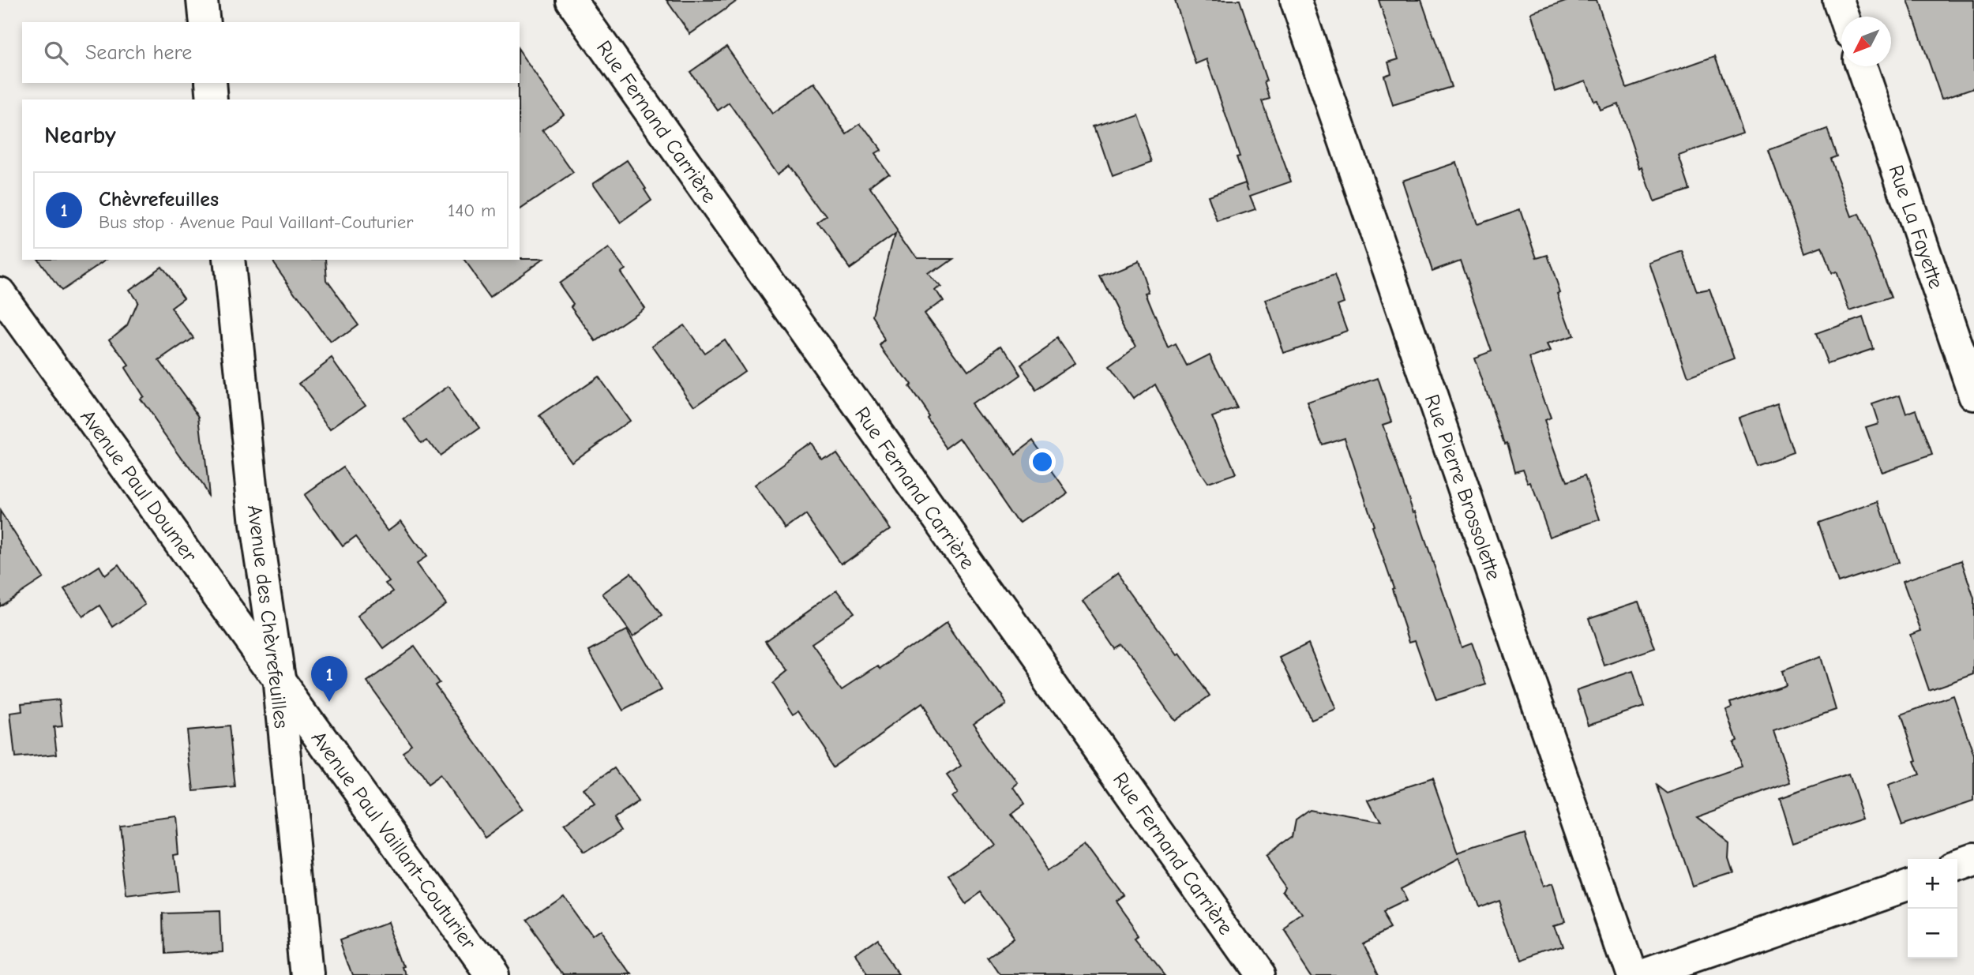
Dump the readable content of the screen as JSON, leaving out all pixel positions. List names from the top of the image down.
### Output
{
  "streets": {
    "street": [
      "Rue Fernand Carrière",
      "Rue La Fayette",
      "Avenue Paul Doumer",
      "Rue Pierre Brossolette",
      "Avenue des Chèvrefeuilles",
      "Avenue Paul Vaillant-Couturier"
    ]
  },
  "crossings": [
    ["Avenue Paul Doumer", "Avenue des Chèvrefeuilles"],
    ["Avenue Paul Doumer", "Avenue Paul Vaillant-Couturier"],
    ["Avenue des Chèvrefeuilles", "Avenue Paul Vaillant-Couturier"]
  ],
  "north": "bottom left",
  "page": {
    "search": "Search here",
    "heading": "Nearby",
    "list": [
      {
        "mark": "1",
        "name": "Chèvrefeuilles",
        "note": "Bus stop · Avenue Paul Vaillant-Couturier",
        "value": "140 m"
      }
    ],
    "pins": "1",
    "map_buttons": ["+", "−"]
  }
}
